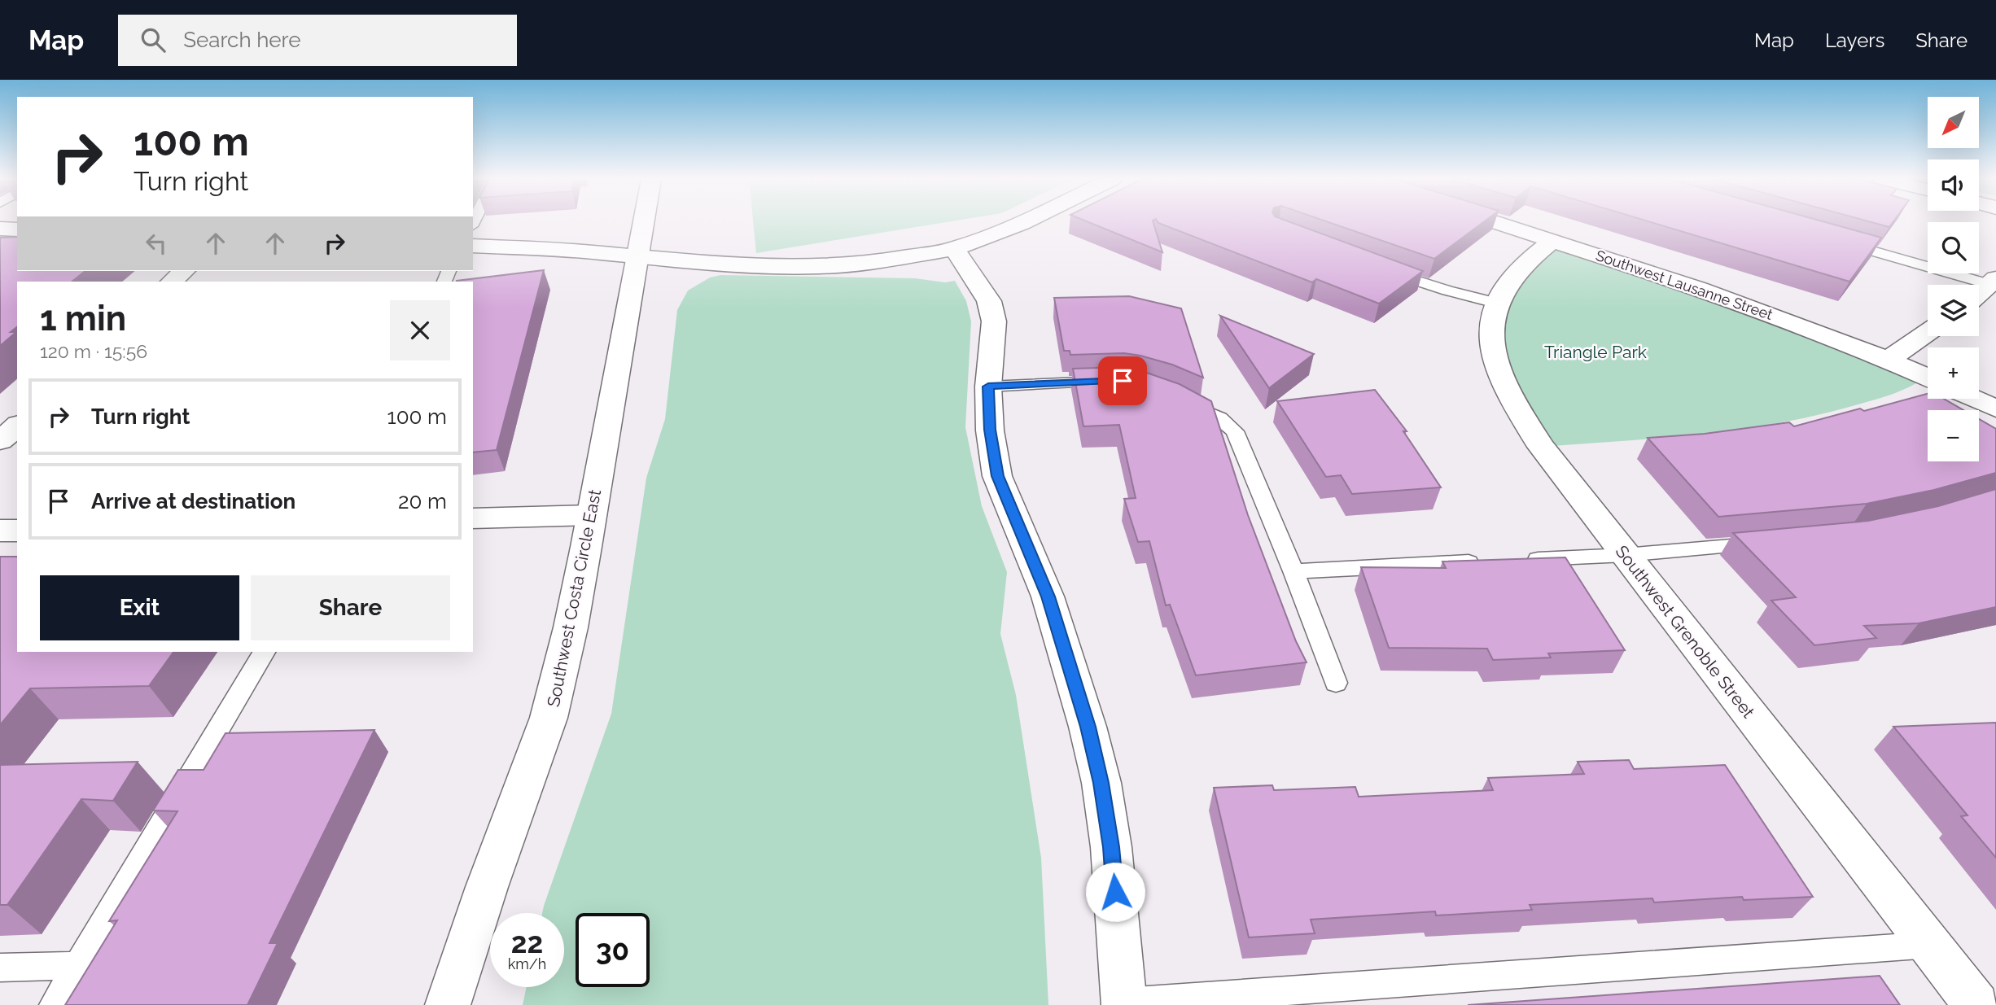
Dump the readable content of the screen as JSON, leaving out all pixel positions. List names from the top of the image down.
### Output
{
  "streets": {
    "street": ["Southwest Lausanne Street", "Southwest Costa Circle East", "Southwest Grenoble Street"]
  },
  "crossings": [
    ["Southwest Lausanne Street", "Southwest Grenoble Street"]
  ],
  "parks": ["Triangle Park"],
  "north": "bottom left",
  "page": {
    "header": "Map",
    "search": "Search here",
    "nav": ["Map", "Layers", "Share"],
    "map_buttons": ["+", "−"],
    "turn": ["100 m", "Turn right"],
    "heading": ["1 min", "120 m · 15:56"],
    "list": [
      {
        "name": "Turn right",
        "value": "100 m"
      },
      {
        "name": "Arrive at destination",
        "value": "20 m"
      }
    ],
    "buttons": ["Exit", "Share"],
    "speed": "22 km/h",
    "limit": "30"
  }
}
